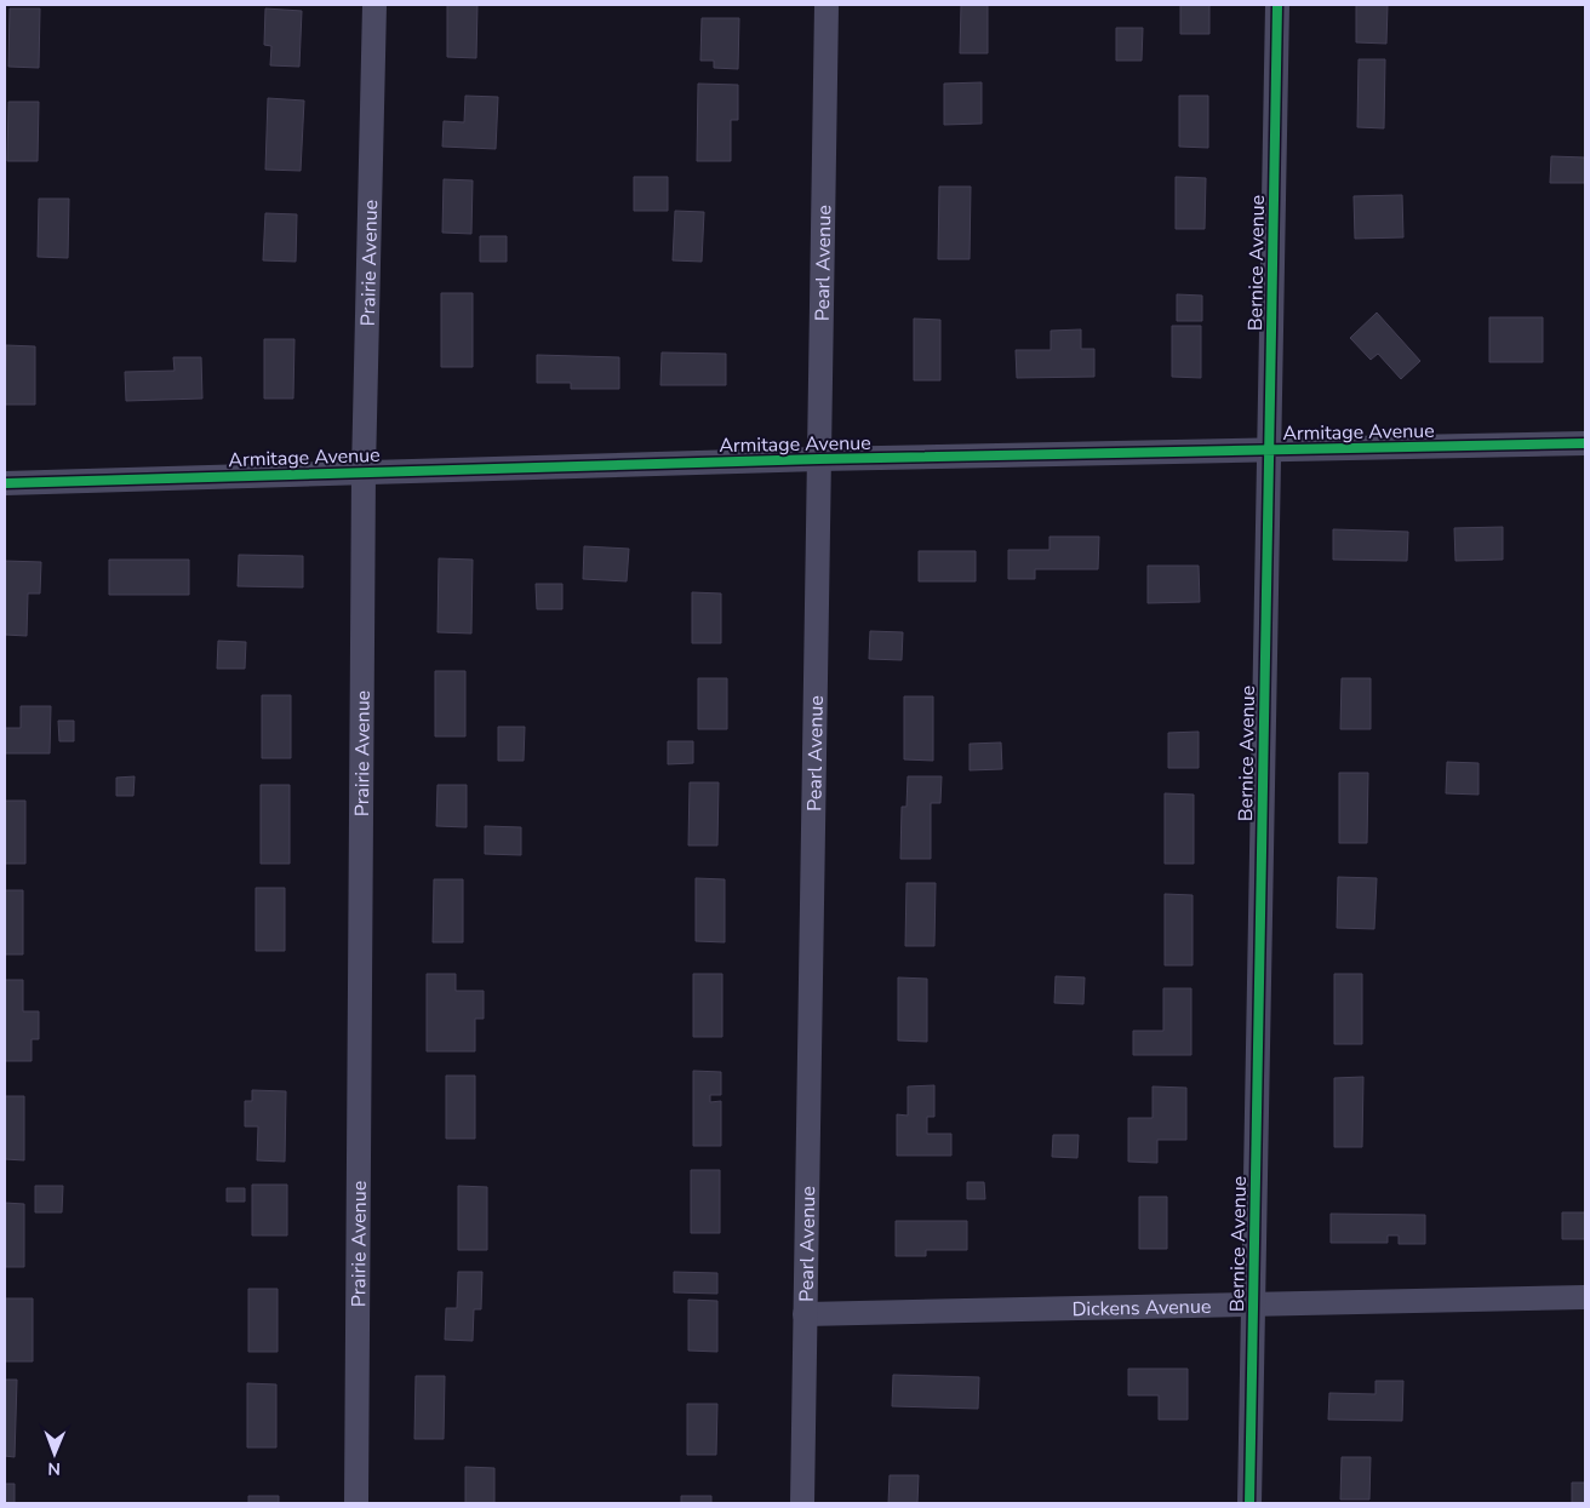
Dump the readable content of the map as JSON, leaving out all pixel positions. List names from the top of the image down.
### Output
{
  "streets": {
    "street": [
      "Bernice Avenue",
      "Prairie Avenue",
      "Pearl Avenue",
      "Armitage Avenue",
      "Dickens Avenue"
    ]
  },
  "crossings": [
    ["Bernice Avenue", "Armitage Avenue"],
    ["Bernice Avenue", "Dickens Avenue"],
    ["Prairie Avenue", "Armitage Avenue"],
    ["Pearl Avenue", "Armitage Avenue"],
    ["Pearl Avenue", "Dickens Avenue"]
  ],
  "north": "bottom"
}
